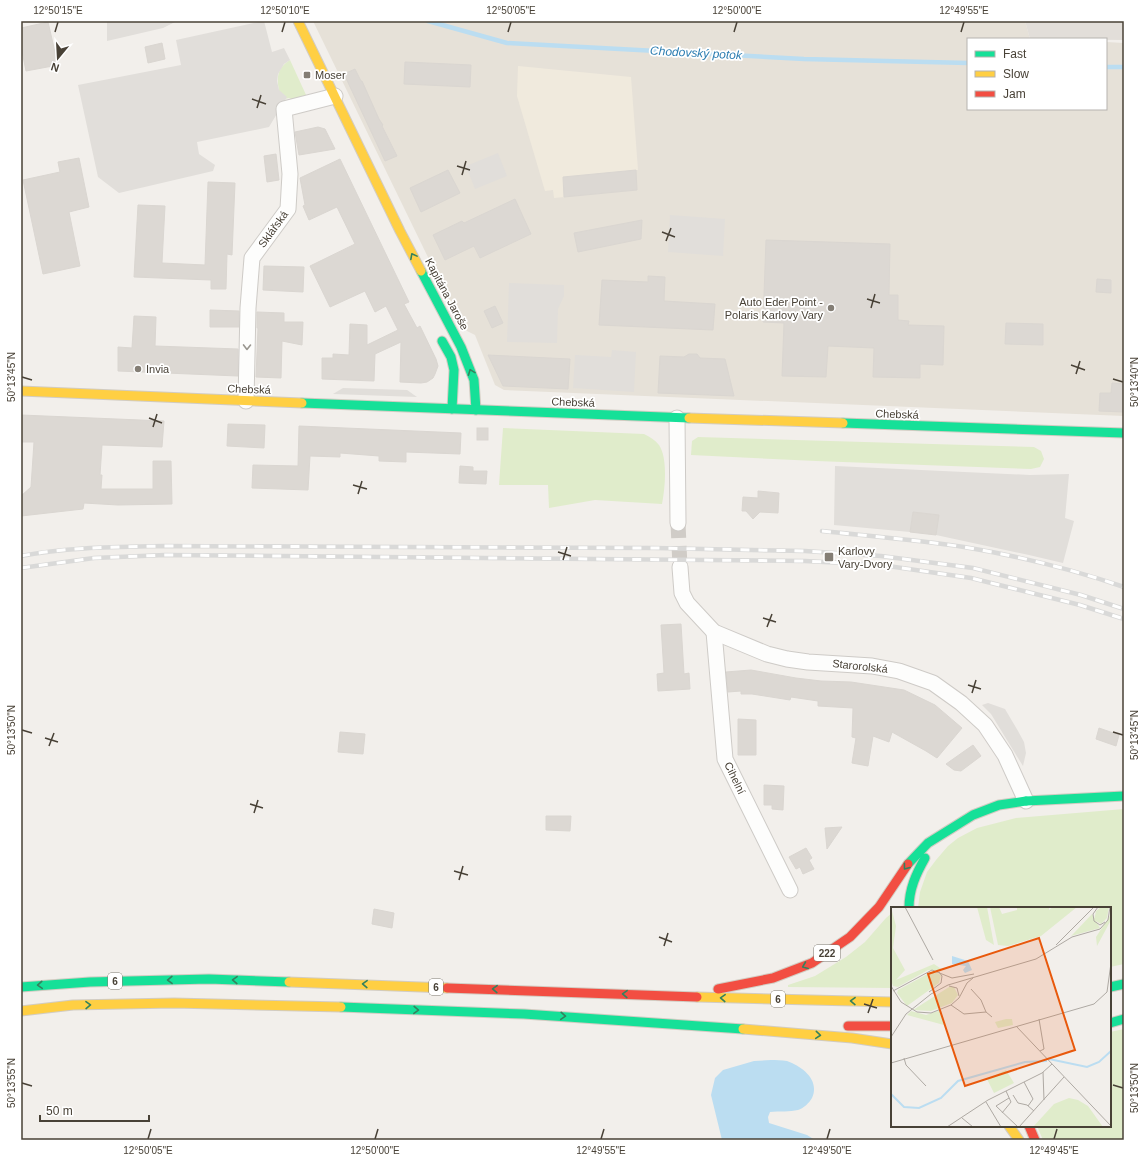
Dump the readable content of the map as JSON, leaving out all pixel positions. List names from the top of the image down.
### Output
{
  "streets": {
    "main road": [
      "Kapitána Jaroše",
      "Chebská",
      "222",
      "6"
    ],
    "street": ["Sklářská", "Starorolská", "Cihelní"]
  },
  "crossings": [
    ["Sklářská", "Kapitána Jaroše"],
    ["Sklářská", "Chebská"],
    ["Kapitána Jaroše", "Chebská"],
    ["Starorolská", "Cihelní"],
    ["Starorolská", "222"],
    ["222", "6"]
  ],
  "one_way": ["Sklářská"],
  "water": ["Chodovský potok"],
  "places": {
    "transit": ["Moser", "Karlovy Vary-Dvory"],
    "other": ["Auto Eder Point - Polaris Karlovy Vary", "Invia"]
  },
  "legend": ["Fast", "Slow", "Jam"],
  "scale_bar": "50 m",
  "north": "bottom",
  "coordinates": [
    "12°50'15\"E",
    "12°50'10\"E",
    "12°50'05\"E",
    "12°50'00\"E",
    "12°49'55\"E",
    "50°13'45\"N",
    "50°13'40\"N",
    "50°13'50\"N",
    "50°13'55\"N",
    "12°49'50\"E",
    "12°49'45\"E"
  ]
}
